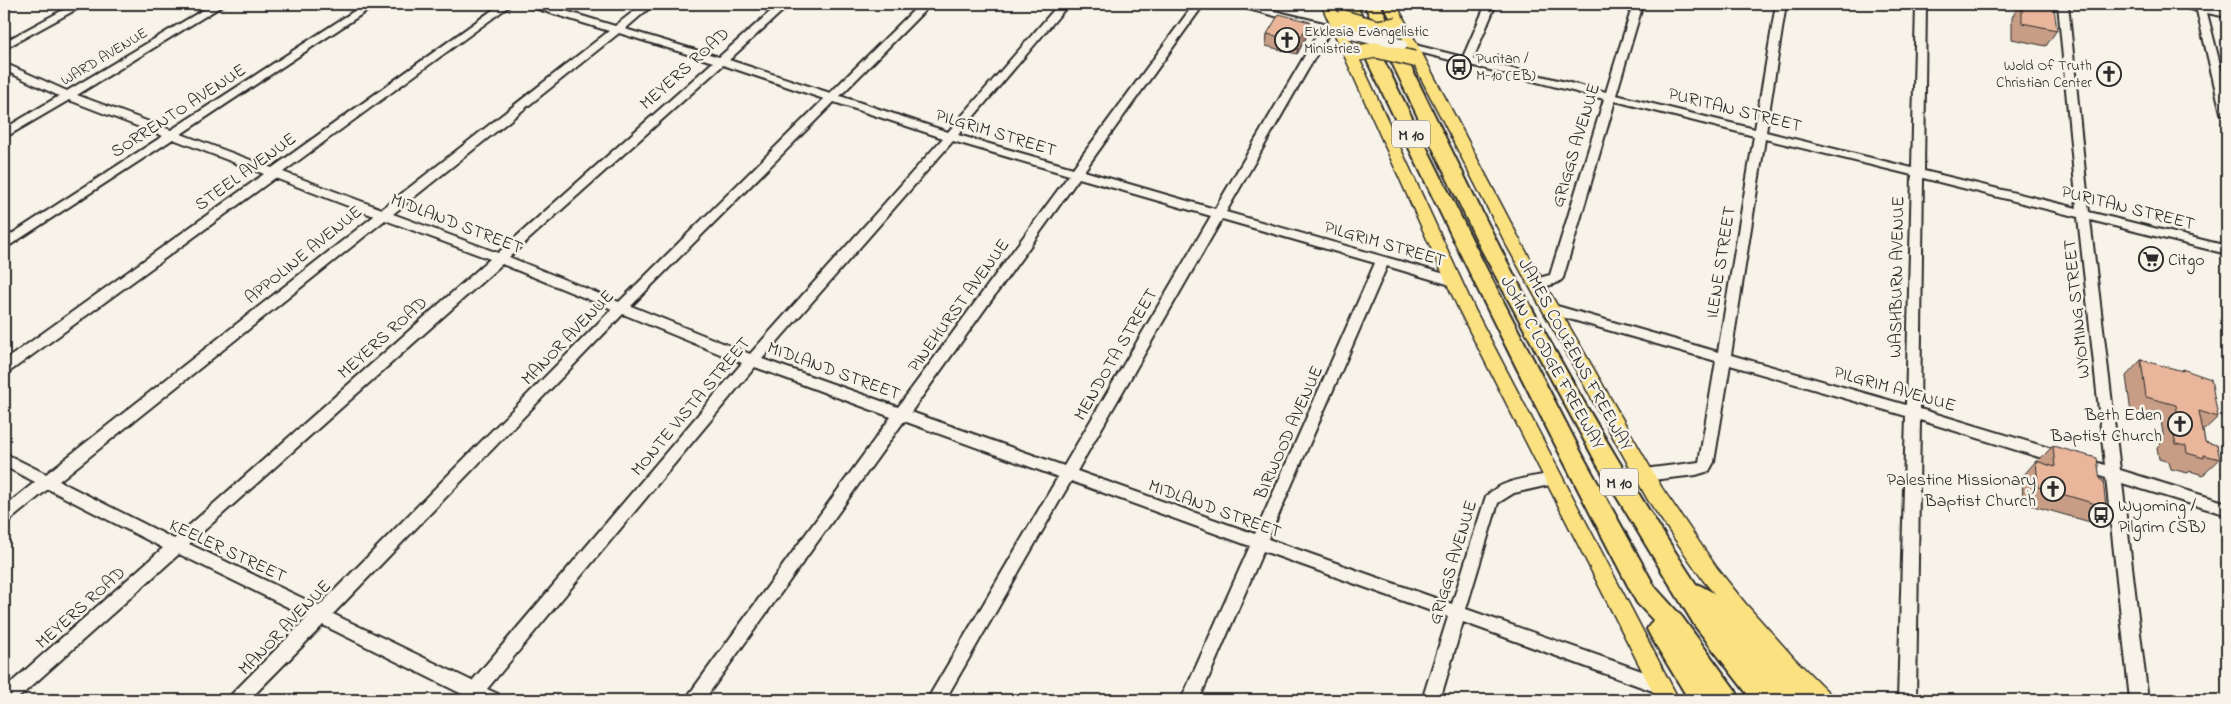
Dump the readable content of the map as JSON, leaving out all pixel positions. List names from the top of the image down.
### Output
{
  "streets": {
    "highway": ["M 10", "JOHN C LODGE FREEWAY"],
    "main road": ["JAMES COUZENS FREEWAY"],
    "street": [
      "WARD AVENUE",
      "MEYERS ROAD",
      "PURITAN STREET",
      "SORRENTO AVENUE",
      "PILGRIM STREET",
      "GRIGGS AVENUE",
      "STEEL AVENUE",
      "MIDLAND STREET",
      "APPOLINE AVENUE",
      "ILENE STREET",
      "WASHBURN AVENUE",
      "PINEHURST AVENUE",
      "WYOMING STREET",
      "MANOR AVENUE",
      "MENDOTA STREET",
      "PILGRIM AVENUE",
      "MONTE VISTA STREET",
      "BIRWOOD AVENUE",
      "KEELER STREET"
    ]
  },
  "crossings": [
    ["WARD AVENUE", "MIDLAND STREET"],
    ["MEYERS ROAD", "PILGRIM STREET"],
    ["MEYERS ROAD", "MIDLAND STREET"],
    ["MEYERS ROAD", "KEELER STREET"],
    ["PURITAN STREET", "GRIGGS AVENUE"],
    ["PURITAN STREET", "ILENE STREET"],
    ["PURITAN STREET", "WASHBURN AVENUE"],
    ["PURITAN STREET", "WYOMING STREET"],
    ["PURITAN STREET", "MENDOTA STREET"],
    ["PURITAN STREET", "JAMES COUZENS FREEWAY"],
    ["PURITAN STREET", "JOHN C LODGE FREEWAY"],
    ["SORRENTO AVENUE", "MIDLAND STREET"],
    ["PILGRIM STREET", "APPOLINE AVENUE"],
    ["PILGRIM STREET", "PINEHURST AVENUE"],
    ["PILGRIM STREET", "MANOR AVENUE"],
    ["PILGRIM STREET", "MENDOTA STREET"],
    ["PILGRIM STREET", "MONTE VISTA STREET"],
    ["PILGRIM STREET", "BIRWOOD AVENUE"],
    ["GRIGGS AVENUE", "MIDLAND STREET"],
    ["GRIGGS AVENUE", "JAMES COUZENS FREEWAY"],
    ["STEEL AVENUE", "MIDLAND STREET"],
    ["MIDLAND STREET", "APPOLINE AVENUE"],
    ["MIDLAND STREET", "PINEHURST AVENUE"],
    ["MIDLAND STREET", "MANOR AVENUE"],
    ["MIDLAND STREET", "MENDOTA STREET"],
    ["MIDLAND STREET", "MONTE VISTA STREET"],
    ["MIDLAND STREET", "BIRWOOD AVENUE"],
    ["APPOLINE AVENUE", "KEELER STREET"],
    ["ILENE STREET", "JAMES COUZENS FREEWAY"],
    ["ILENE STREET", "PILGRIM AVENUE"],
    ["WASHBURN AVENUE", "PILGRIM AVENUE"],
    ["WYOMING STREET", "PILGRIM AVENUE"],
    ["MANOR AVENUE", "KEELER STREET"],
    ["MENDOTA STREET", "JOHN C LODGE FREEWAY"],
    ["JAMES COUZENS FREEWAY", "PILGRIM AVENUE"],
    ["MONTE VISTA STREET", "KEELER STREET"]
  ],
  "places": {
    "church": [
      "Ekklesia Evangelistic Ministries",
      "Wold Of Truth Christian Center",
      "Beth Eden Baptist Church",
      "Palestine Missionary Baptist Church"
    ],
    "bus stop": ["Puritan / M-10 (EB)", "Wyoming / Pilgrim (SB)"],
    "supermarket": ["Citgo"]
  }
}
